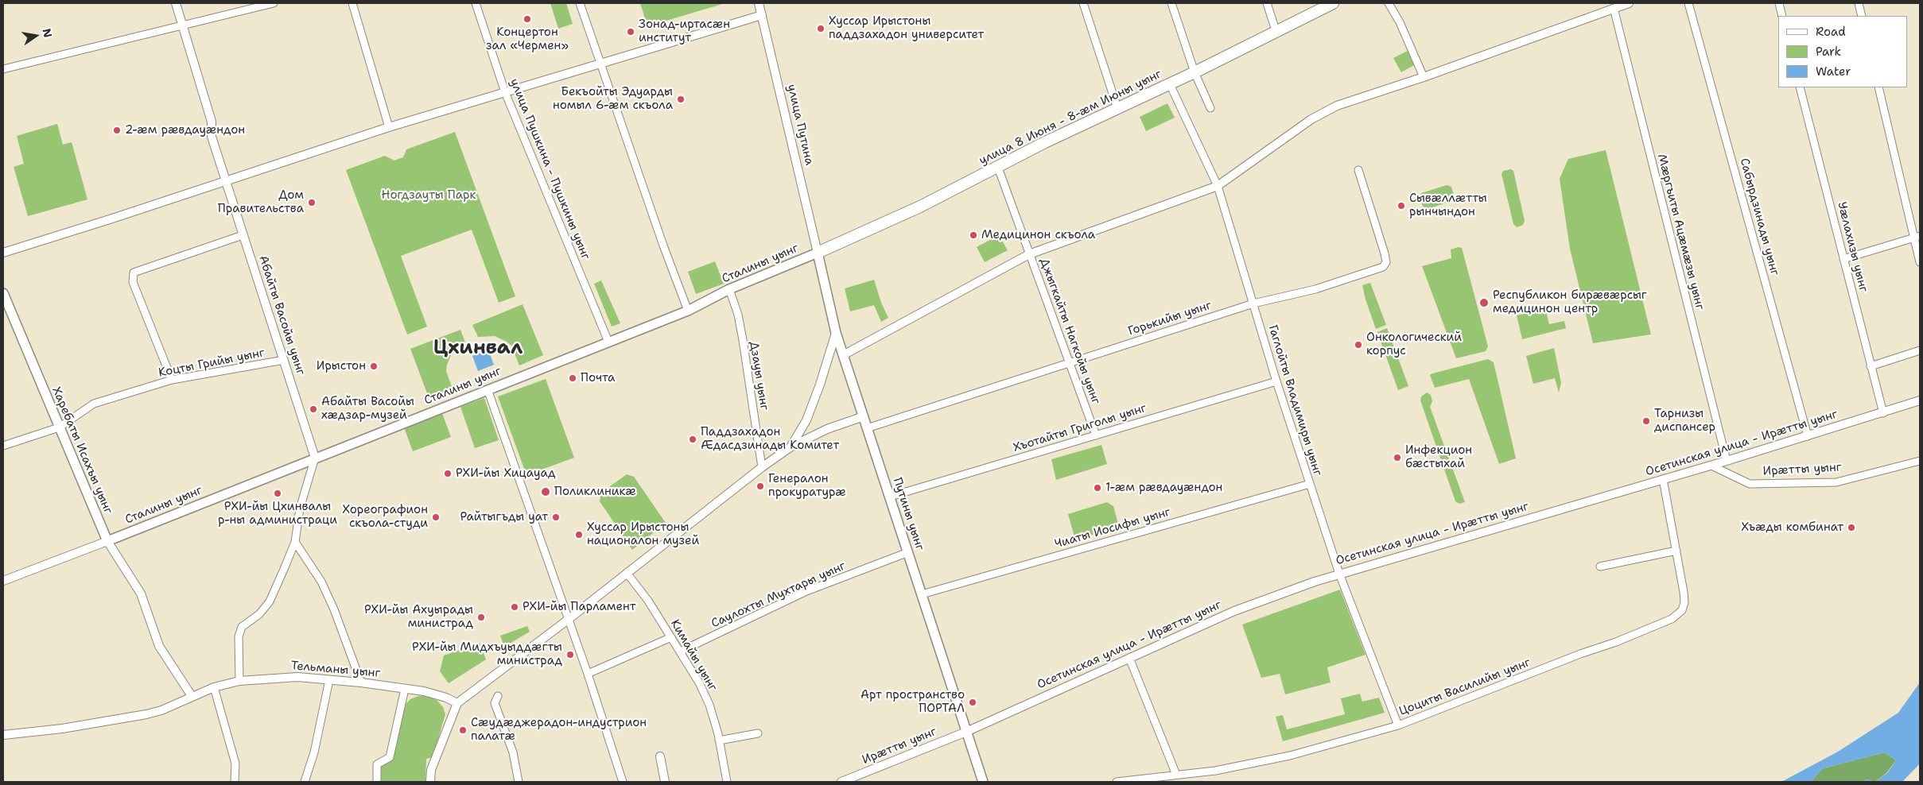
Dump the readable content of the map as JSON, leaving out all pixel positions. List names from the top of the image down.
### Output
{
  "streets": {
    "highway": ["улица 8 Июня - 8-ӕм Июны уынг"],
    "main road": ["Сталины уынг", "Харебаты Исахъы уынг", "Путины уынг"],
    "street": [
      "улица Путина",
      "улица Пушкина - Пушкины уынг",
      "Сабырдзинады уынг",
      "Мӕргъиты Ацӕмӕзы уынг",
      "Уӕлахизы уынг",
      "Абайты Васойы уынг",
      "Горькийы уынг",
      "Джыгкайты Нагкойы уынг",
      "Коцты Грийы уынг",
      "Дзауы уынг",
      "Гаглойты Владимиры уынг",
      "Хъотайты Григолы уынг",
      "Осетинская улица - Ирæтты уынг",
      "Ирæтты уынг",
      "Чиаты Иосифы уынг",
      "Саулохты Мухтары уынг",
      "Кимайы уынг",
      "Тельманы уынг",
      "Цоциты Василийы уынг"
    ]
  },
  "crossings": [
    ["улица 8 Июня - 8-ӕм Июны уынг", "улица Путина"],
    ["улица 8 Июня - 8-ӕм Июны уынг", "Сталины уынг"],
    ["улица 8 Июня - 8-ӕм Июны уынг", "Джыгкайты Нагкойы уынг"],
    ["улица 8 Июня - 8-ӕм Июны уынг", "Гаглойты Владимиры уынг"],
    ["улица 8 Июня - 8-ӕм Июны уынг", "Путины уынг"],
    ["улица Путина", "Сталины уынг"],
    ["улица Путина", "Путины уынг"],
    ["улица Пушкина - Пушкины уынг", "Сталины уынг"],
    ["Сабырдзинады уынг", "Осетинская улица - Ирæтты уынг"],
    ["Мӕргъиты Ацӕмӕзы уынг", "Осетинская улица - Ирæтты уынг"],
    ["Уӕлахизы уынг", "Осетинская улица - Ирæтты уынг"],
    ["Сталины уынг", "Абайты Васойы уынг"],
    ["Сталины уынг", "Дзауы уынг"],
    ["Сталины уынг", "Харебаты Исахъы уынг"],
    ["Сталины уынг", "Путины уынг"],
    ["Абайты Васойы уынг", "Коцты Грийы уынг"],
    ["Горькийы уынг", "Джыгкайты Нагкойы уынг"],
    ["Горькийы уынг", "Гаглойты Владимиры уынг"],
    ["Горькийы уынг", "Путины уынг"],
    ["Джыгкайты Нагкойы уынг", "Хъотайты Григолы уынг"],
    ["Коцты Грийы уынг", "Харебаты Исахъы уынг"],
    ["Гаглойты Владимиры уынг", "Хъотайты Григолы уынг"],
    ["Гаглойты Владимиры уынг", "Осетинская улица - Ирæтты уынг"],
    ["Гаглойты Владимиры уынг", "Чиаты Иосифы уынг"],
    ["Гаглойты Владимиры уынг", "Цоциты Василийы уынг"],
    ["Хъотайты Григолы уынг", "Путины уынг"],
    ["Осетинская улица - Ирæтты уынг", "Ирæтты уынг"],
    ["Осетинская улица - Ирæтты уынг", "Путины уынг"],
    ["Осетинская улица - Ирæтты уынг", "Цоциты Василийы уынг"],
    ["Харебаты Исахъы уынг", "Тельманы уынг"],
    ["Ирæтты уынг", "Путины уынг"],
    ["Путины уынг", "Чиаты Иосифы уынг"],
    ["Путины уынг", "Саулохты Мухтары уынг"],
    ["Саулохты Мухтары уынг", "Кимайы уынг"]
  ],
  "districts": ["Цхинвал"],
  "parks": ["Ногдзауты Парк"],
  "places": [
    "Концертон зал «Чермен»",
    "Хуссар Ирыстоны паддзахадон университет",
    "Зонад-иртасæн институт",
    "Бекъойты Эдуарды номыл 6-æм скъола",
    "2-æм рӕвдауӕндон",
    "Дом Правительства",
    "Сывæллæтты рынчындон",
    "Медицинон скъола",
    "Республикон бирæвæрсыг медицинон центр",
    "Онкологический корпус",
    "Ирыстон",
    "Почта",
    "Абайты Васойы хæдзар-музей",
    "Тарнизы диспансер",
    "Паддзахадон Æдасдзинады Комитет",
    "Инфекцион бæстыхай",
    "РХИ-йы Хицауад",
    "Генералон прокуратурæ",
    "1-æм рӕвдауӕндон",
    "Поликлиникæ",
    "РХИ-йы Цхинвалы р-ны администраци",
    "Хореографион скъола-студи",
    "Райтыгъды уат",
    "Хъæды комбинат",
    "Хуссар Ирыстоны националон музей",
    "РХИ-йы Парламент",
    "РХИ-йы Ахуырады министрад",
    "РХИ-йы Мидхъуыддæгты министрад",
    "Арт пространство ПОРТАЛ",
    "Сæудæджерадон-индустрион палатæ"
  ],
  "legend": ["Road", "Park", "Water"],
  "north": "right"
}
